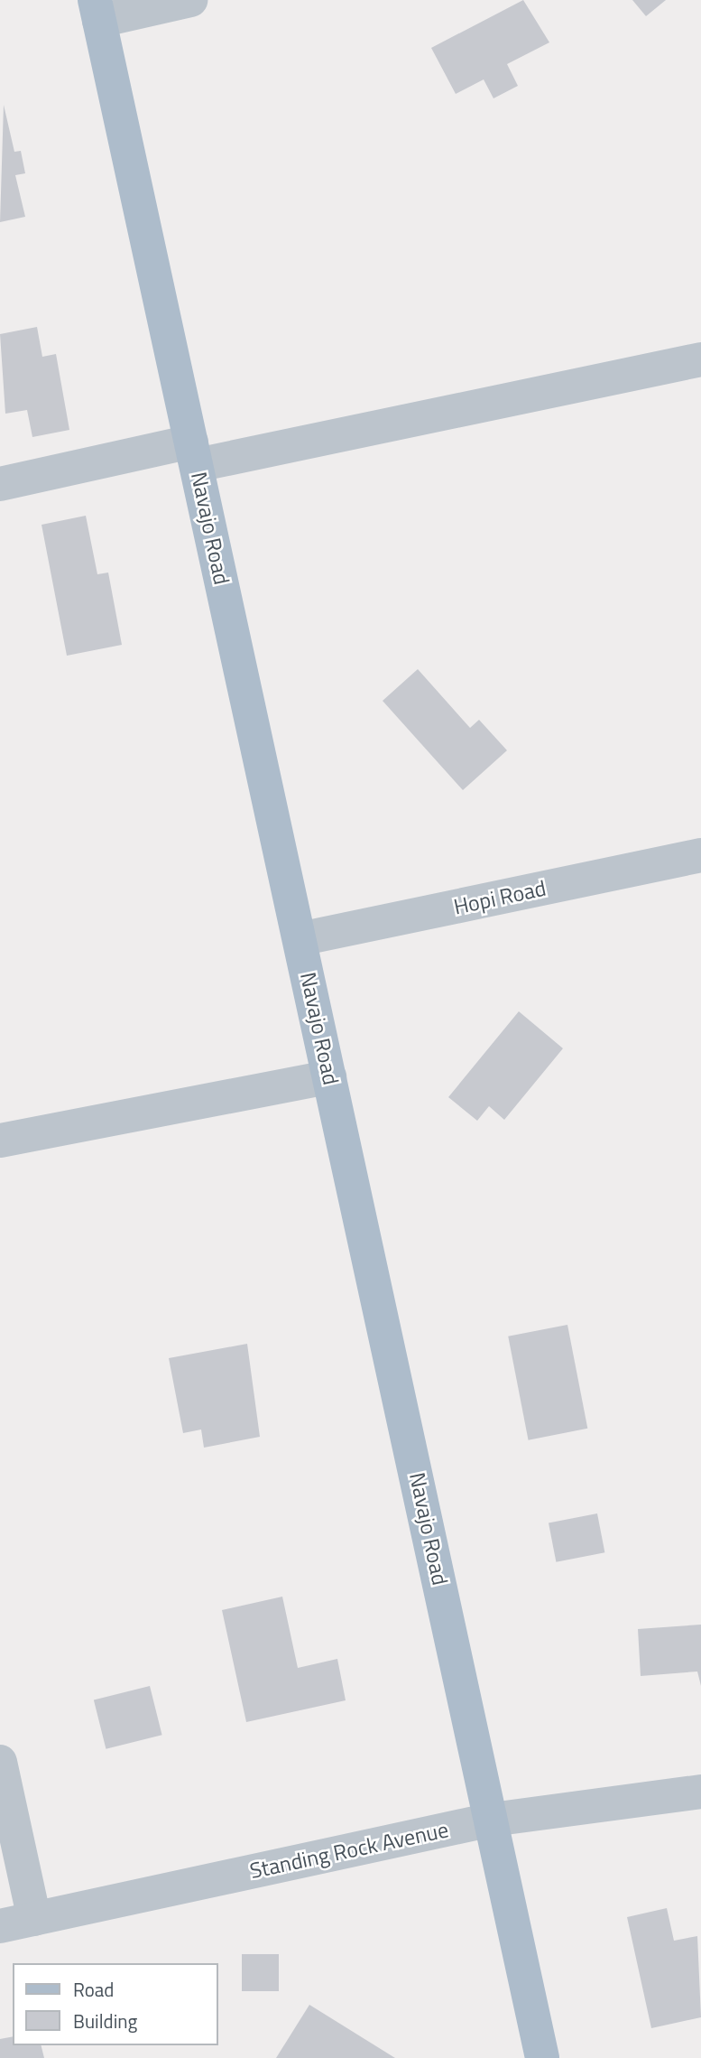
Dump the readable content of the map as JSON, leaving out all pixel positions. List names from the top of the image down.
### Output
{
  "streets": {
    "main road": ["Navajo Road"],
    "street": ["Hopi Road", "Standing Rock Avenue"]
  },
  "crossings": [
    ["Navajo Road", "Hopi Road"],
    ["Navajo Road", "Standing Rock Avenue"]
  ],
  "legend": ["Road", "Building"]
}
